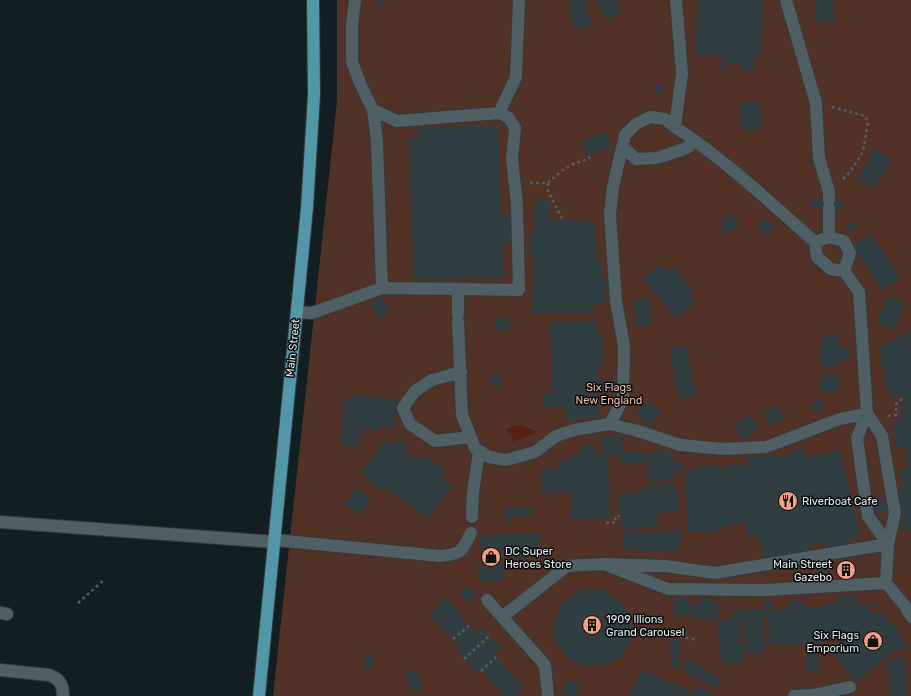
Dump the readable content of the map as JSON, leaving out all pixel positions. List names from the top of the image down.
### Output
{
  "streets": {
    "main road": ["Main Street"]
  },
  "parks": ["Six Flags New England"],
  "places": {
    "restaurant": ["Riverboat Cafe"],
    "shop": ["DC Super Heroes Store", "Six Flags Emporium"],
    "building": ["Main Street Gazebo", "1909 Illions Grand Carousel"]
  }
}
